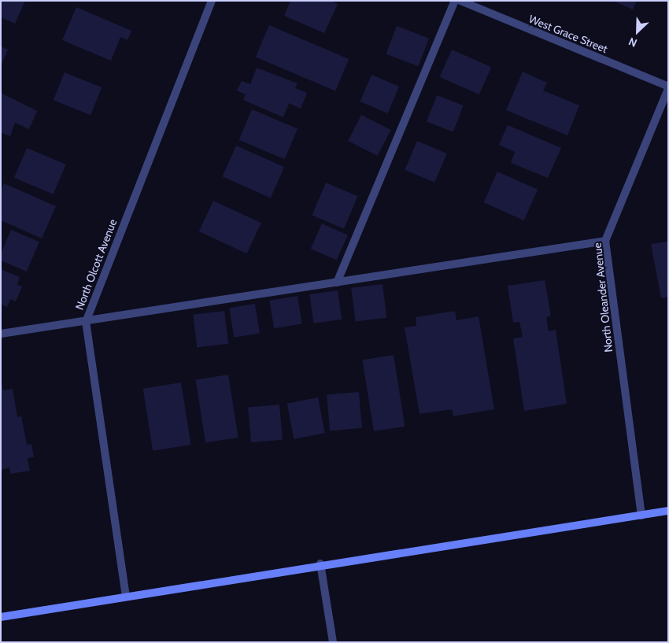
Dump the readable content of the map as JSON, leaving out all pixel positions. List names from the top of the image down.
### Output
{
  "streets": {
    "street": ["West Grace Street", "North Olcott Avenue", "North Oleander Avenue"]
  },
  "crossings": [
    ["West Grace Street", "North Oleander Avenue"]
  ],
  "north": "bottom left"
}
